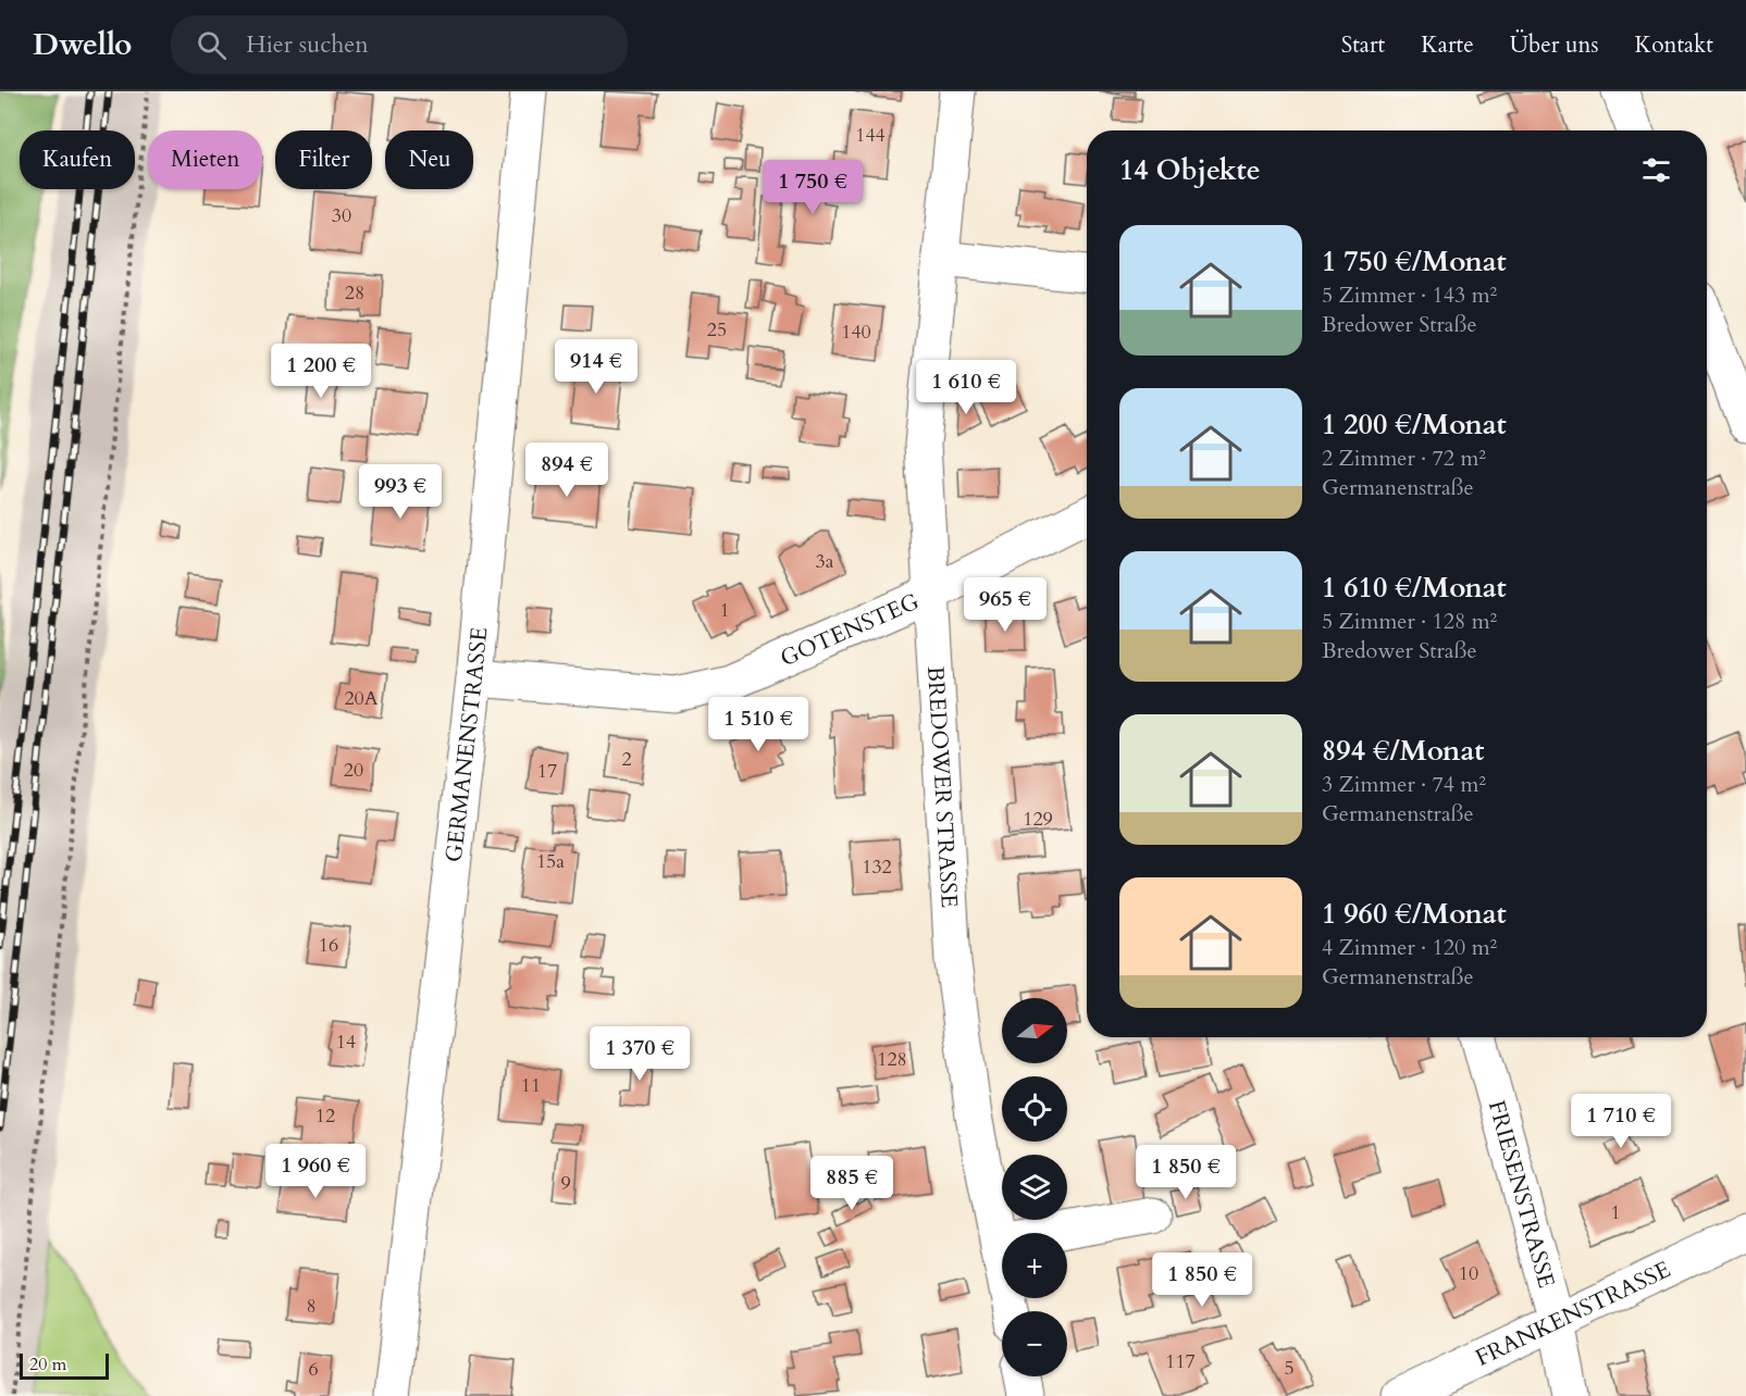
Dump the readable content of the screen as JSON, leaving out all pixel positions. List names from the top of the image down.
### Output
{
  "streets": {
    "street": [
      "GOTENSTEG",
      "GERMANENSTRASSE",
      "BREDOWER STRASSE",
      "FRIESENSTRASSE",
      "FRANKENSTRASSE"
    ]
  },
  "crossings": [
    ["GOTENSTEG", "GERMANENSTRASSE"],
    ["GOTENSTEG", "BREDOWER STRASSE"],
    ["FRIESENSTRASSE", "FRANKENSTRASSE"]
  ],
  "house_numbers": [
    "144",
    "30",
    "28",
    "25",
    "140",
    "3a",
    "1",
    "20A",
    "2",
    "20",
    "17",
    "129",
    "15a",
    "132",
    "16",
    "14",
    "128",
    "11",
    "12",
    "9",
    "1",
    "10",
    "8",
    "117",
    "5",
    "6"
  ],
  "scale_bar": "20 m",
  "north": "right",
  "page": {
    "header": "Dwello",
    "search": "Hier suchen",
    "nav": [
      "Start",
      "Karte",
      "Über uns",
      "Kontakt"
    ],
    "chip": [
      "Kaufen",
      "Mieten",
      "Filter",
      "Neu"
    ],
    "heading": "14 Objekte",
    "price": [
      "1 750 €",
      "914 €",
      "1 200 €",
      "1 610 €",
      "894 €",
      "993 €",
      "965 €",
      "1 510 €",
      "1 370 €",
      "1 710 €",
      "1 960 €",
      "1 850 €",
      "885 €",
      "1 850 €"
    ],
    "list": [
      {
        "name": "1 750 €/Monat",
        "note": "5 Zimmer · 143 m² · Bredower Straße"
      },
      {
        "name": "1 200 €/Monat",
        "note": "2 Zimmer · 72 m² · Germanenstraße"
      },
      {
        "name": "1 610 €/Monat",
        "note": "5 Zimmer · 128 m² · Bredower Straße"
      },
      {
        "name": "894 €/Monat",
        "note": "3 Zimmer · 74 m² · Germanenstraße"
      },
      {
        "name": "1 960 €/Monat",
        "note": "4 Zimmer · 120 m² · Germanenstraße"
      }
    ],
    "map_buttons": ["+", "−"],
    "scale": "20 m"
  }
}
